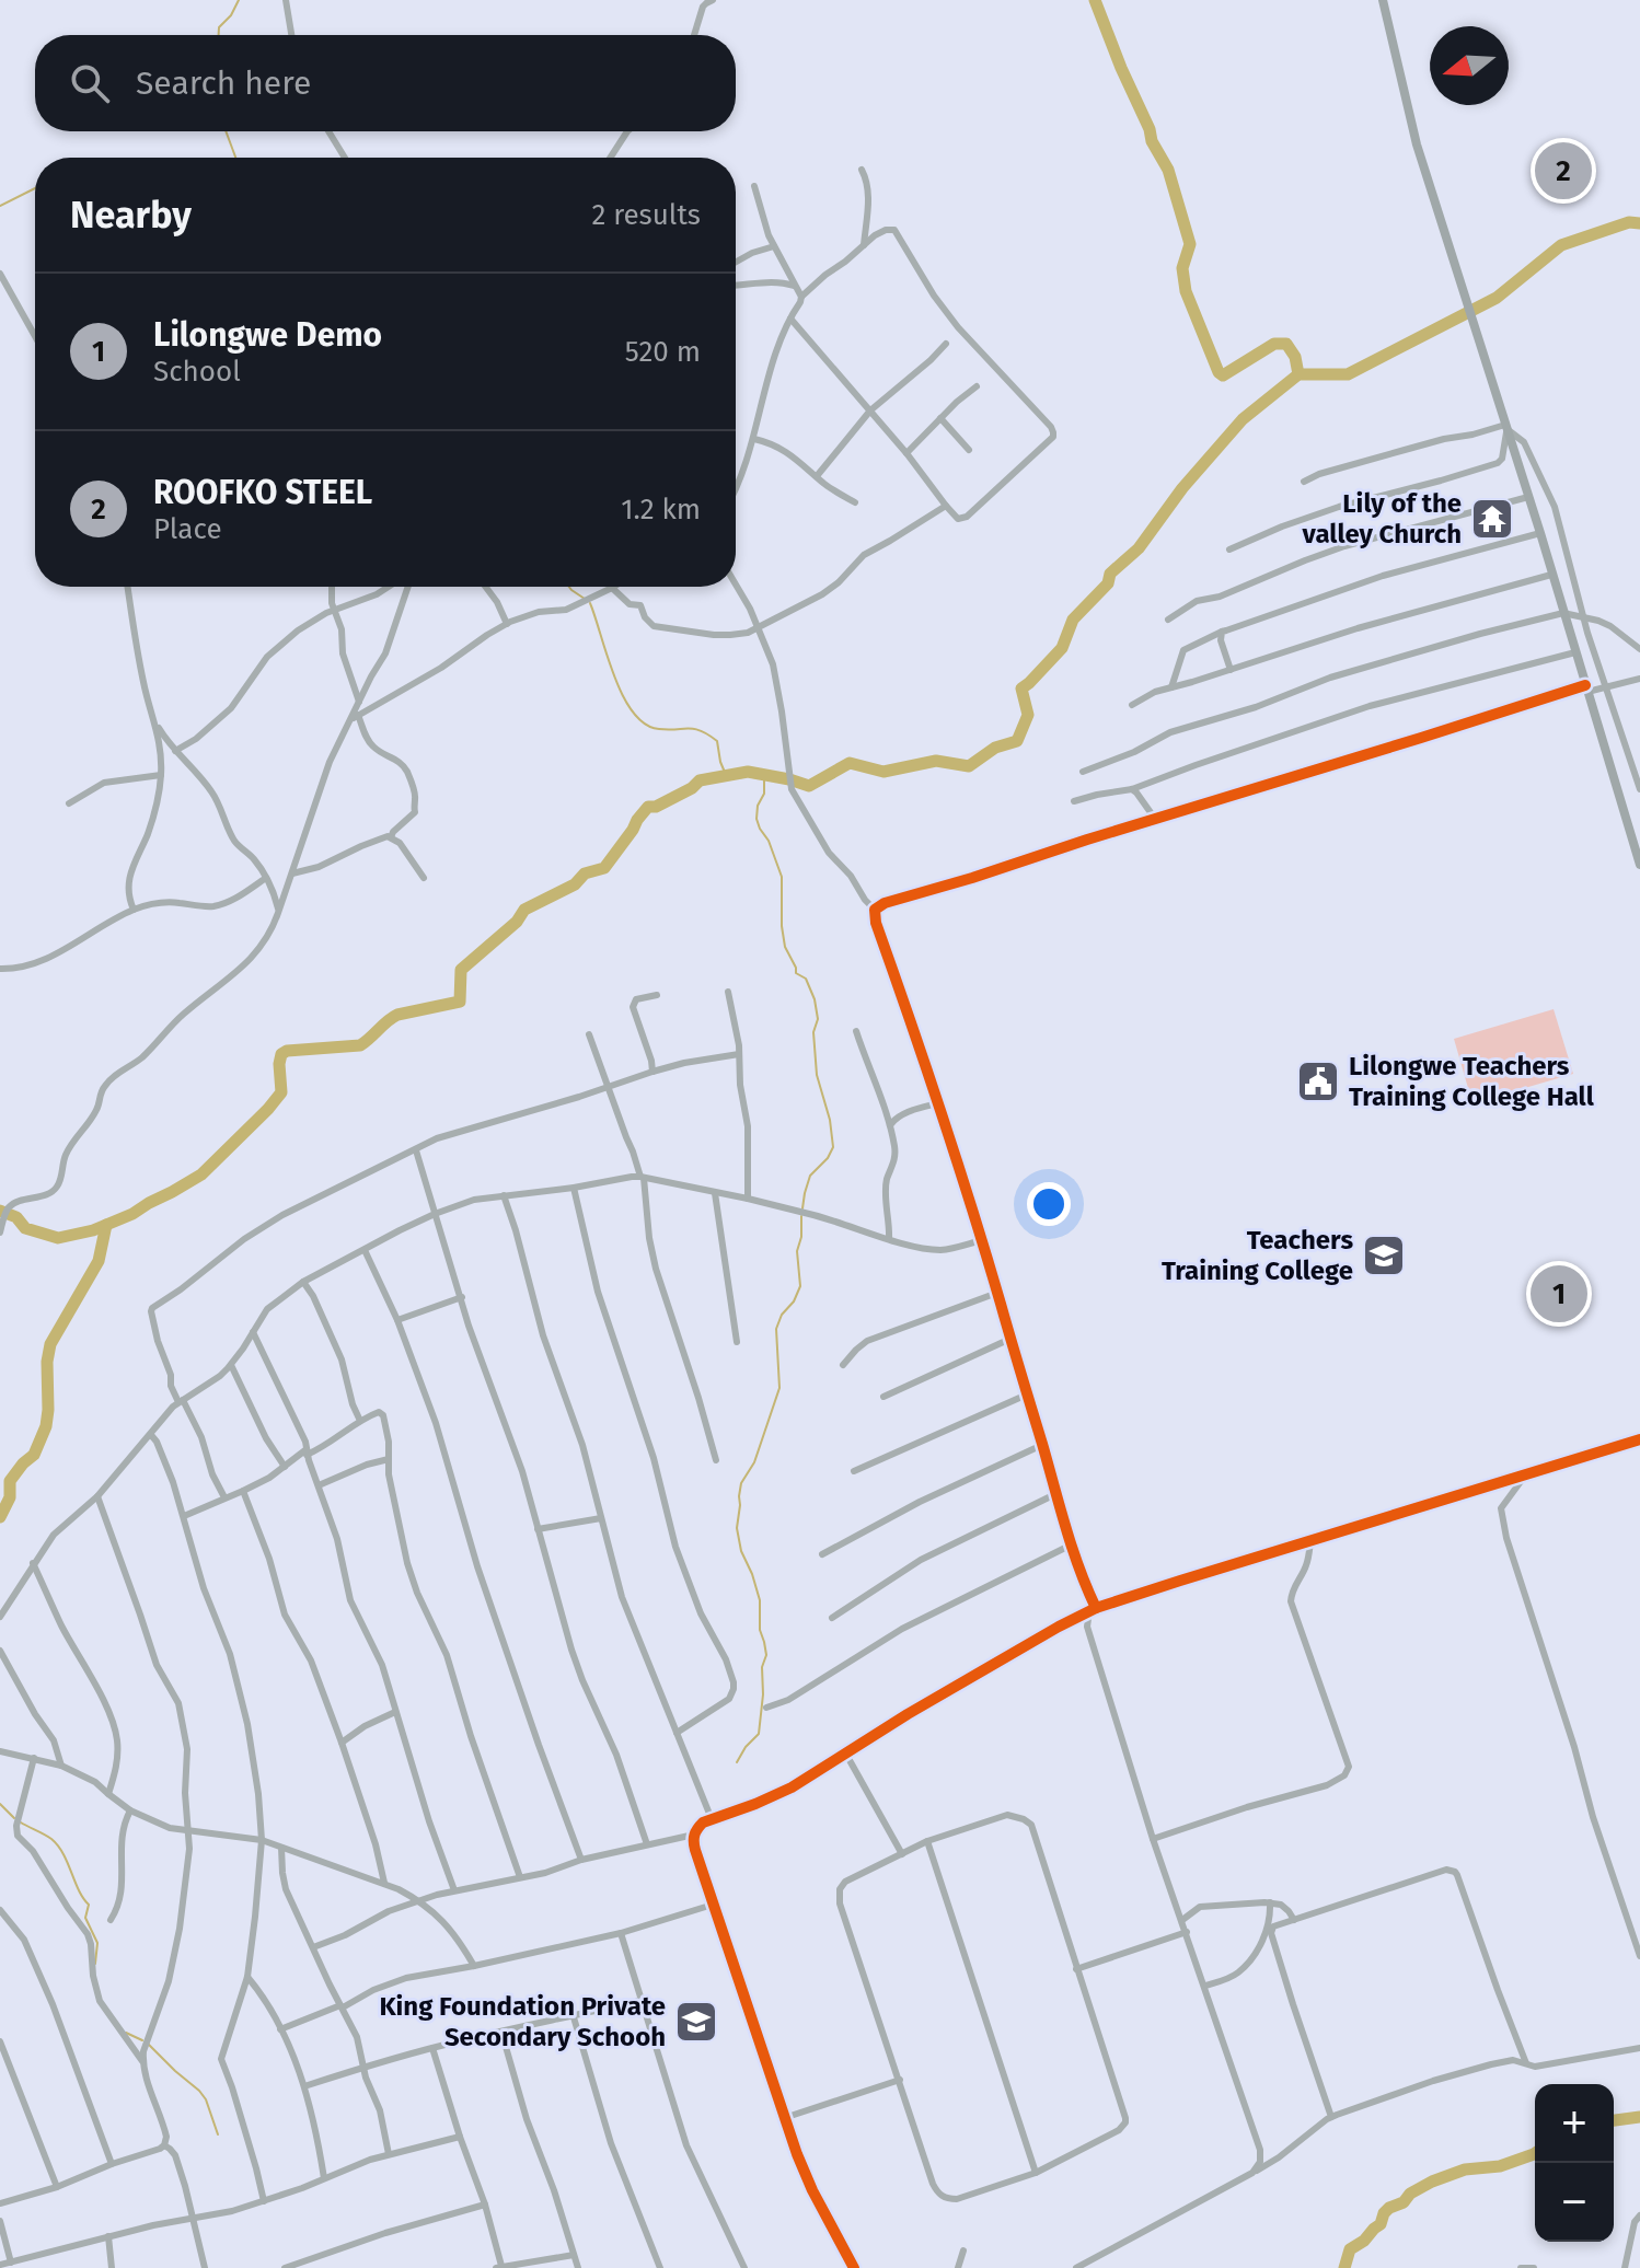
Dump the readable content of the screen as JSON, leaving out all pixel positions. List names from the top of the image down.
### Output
{
  "places": {
    "temple": ["Lily of the valley Church"],
    "public building": ["Lilongwe Teachers Training College Hall"],
    "school or university": ["Teachers Training College", "King Foundation Private Secondary Schooh"]
  },
  "north": "left",
  "page": {
    "search": "Search here",
    "pins": ["2", "1"],
    "heading": ["Nearby", "2 results"],
    "list": [
      {
        "mark": "1",
        "name": "Lilongwe Demo",
        "note": "School",
        "value": "520 m"
      },
      {
        "mark": "2",
        "name": "ROOFKO STEEL",
        "note": "Place",
        "value": "1.2 km"
      }
    ],
    "map_buttons": ["+", "−"]
  }
}
